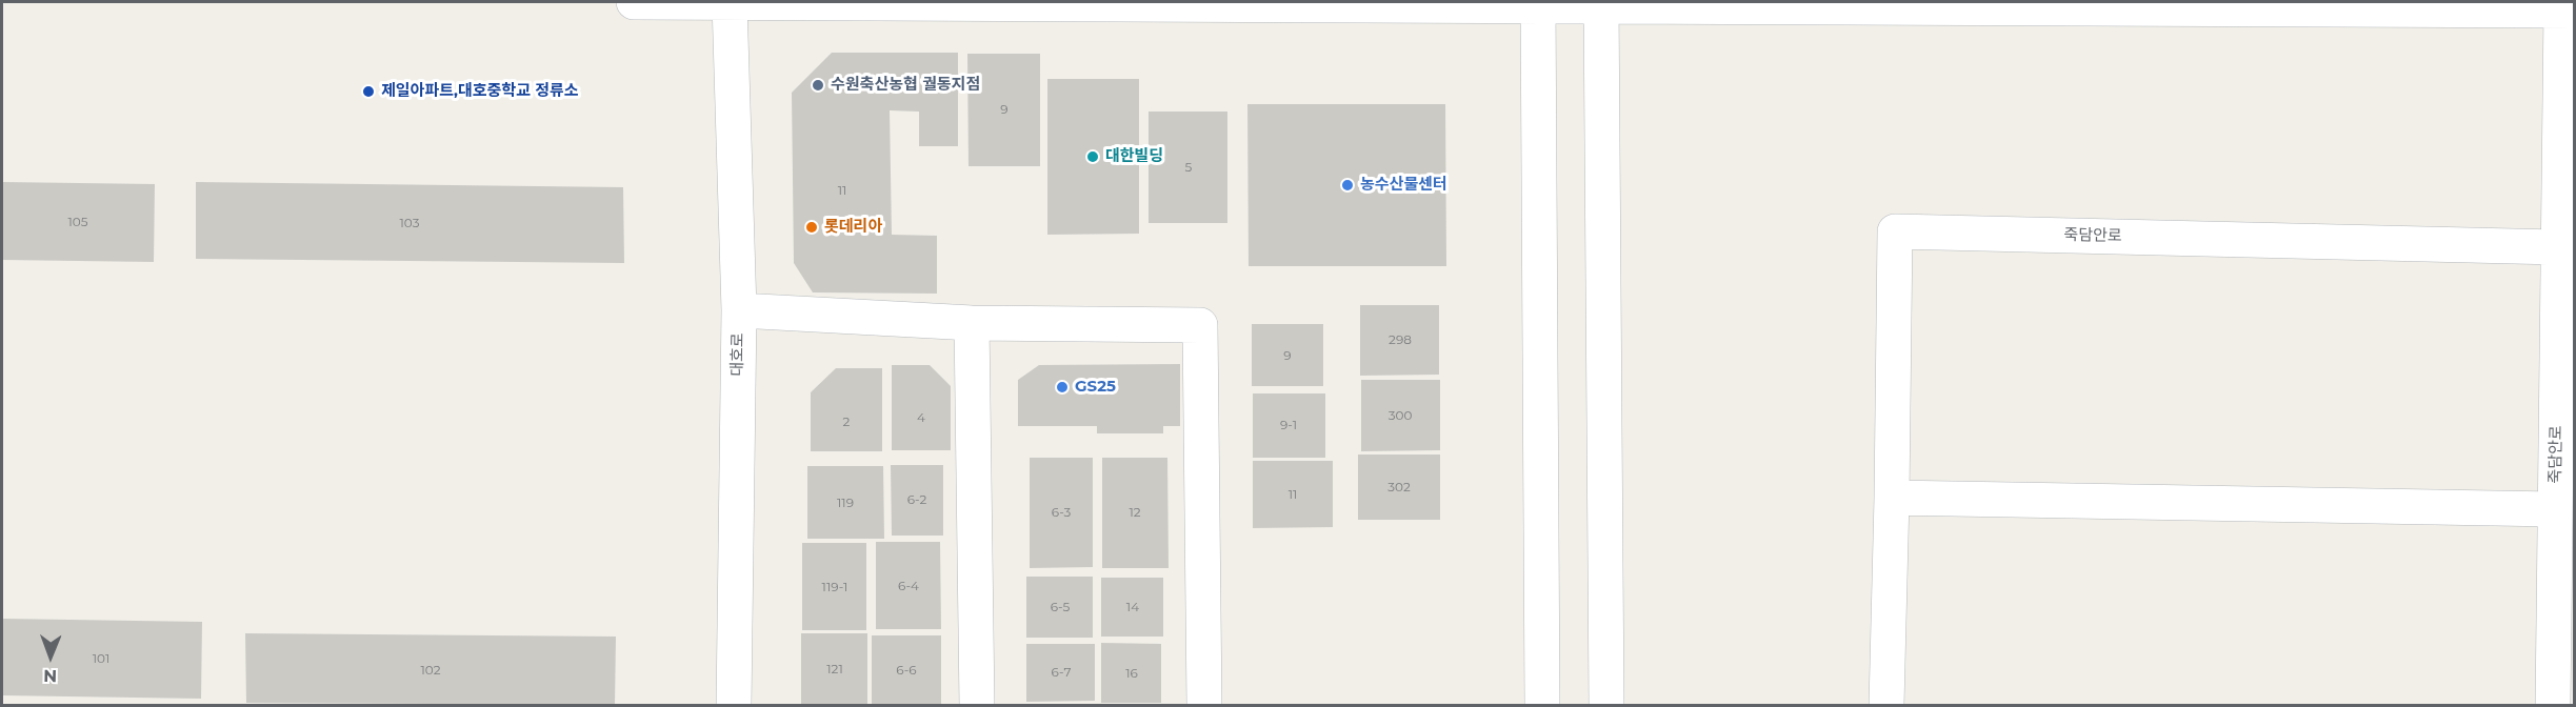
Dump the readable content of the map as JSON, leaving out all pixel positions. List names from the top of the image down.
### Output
{
  "streets": {
    "street": ["죽담안로", "대호로"]
  },
  "places": [
    "수원축산농협 궐동지점",
    "제일아파트,대호중학교 정류소",
    "대한빌딩",
    "농수산물센터",
    "롯데리아",
    "GS25"
  ],
  "house_numbers": [
    "9",
    "5",
    "11",
    "105",
    "103",
    "298",
    "9",
    "300",
    "4",
    "2",
    "9-1",
    "302",
    "11",
    "6-2",
    "119",
    "6-3",
    "12",
    "6-4",
    "119-1",
    "6-5",
    "14",
    "101",
    "121",
    "102",
    "6-6",
    "6-7",
    "16"
  ],
  "north": "bottom"
}
